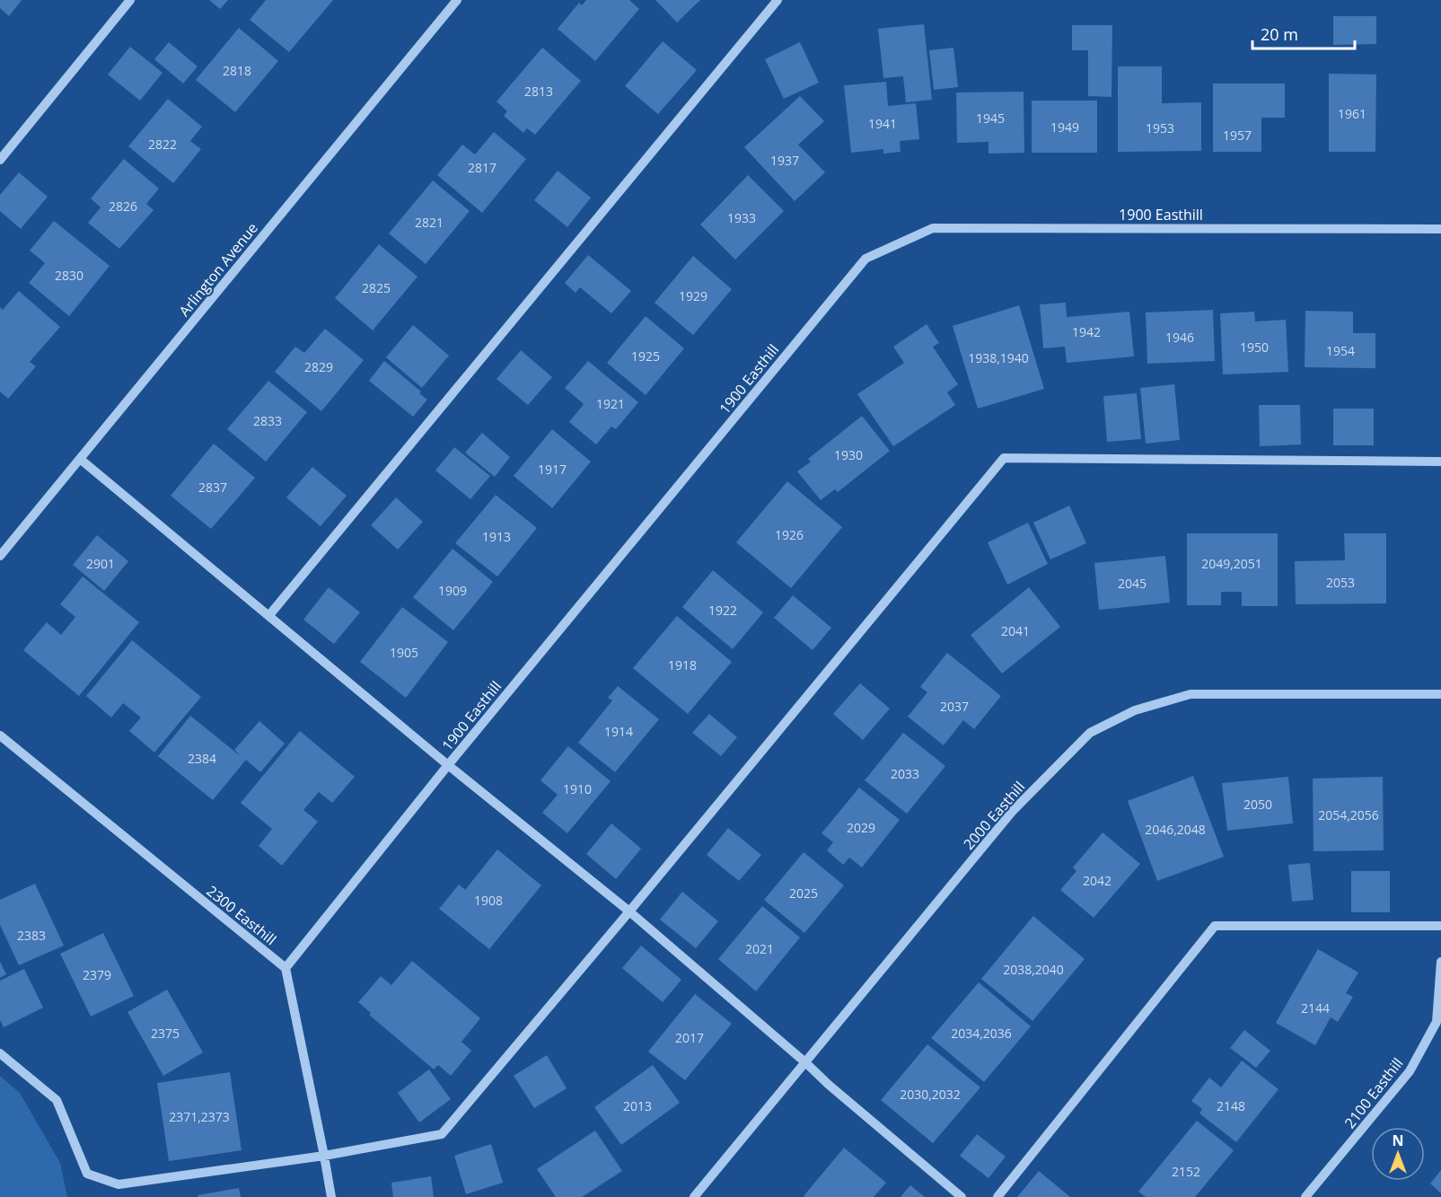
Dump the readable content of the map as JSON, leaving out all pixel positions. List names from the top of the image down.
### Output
{
  "streets": {
    "street": [
      "1900 Easthill",
      "Arlington Avenue",
      "2000 Easthill",
      "2300 Easthill",
      "2100 Easthill"
    ]
  },
  "crossings": [
    ["1900 Easthill", "2300 Easthill"]
  ],
  "house_numbers": [
    "2818",
    "2813",
    "1961",
    "1945",
    "1941",
    "1949",
    "1953",
    "1957",
    "2822",
    "1937",
    "2817",
    "2826",
    "1933",
    "2821",
    "2830",
    "2825",
    "1929",
    "1942",
    "1946",
    "1950",
    "1954",
    "1925",
    "1938,1940",
    "2829",
    "1921",
    "2833",
    "1930",
    "1917",
    "2837",
    "1926",
    "1913",
    "2901",
    "2049,2051",
    "2053",
    "2045",
    "1909",
    "1922",
    "2041",
    "1905",
    "1918",
    "2037",
    "1914",
    "2384",
    "2033",
    "1910",
    "2050",
    "2054,2056",
    "2029",
    "2046,2048",
    "2042",
    "2025",
    "1908",
    "2383",
    "2021",
    "2038,2040",
    "2379",
    "2144",
    "2375",
    "2034,2036",
    "2017",
    "2030,2032",
    "2013",
    "2148",
    "2371,2373",
    "2152"
  ],
  "scale_bar": "20 m",
  "north": "top"
}
